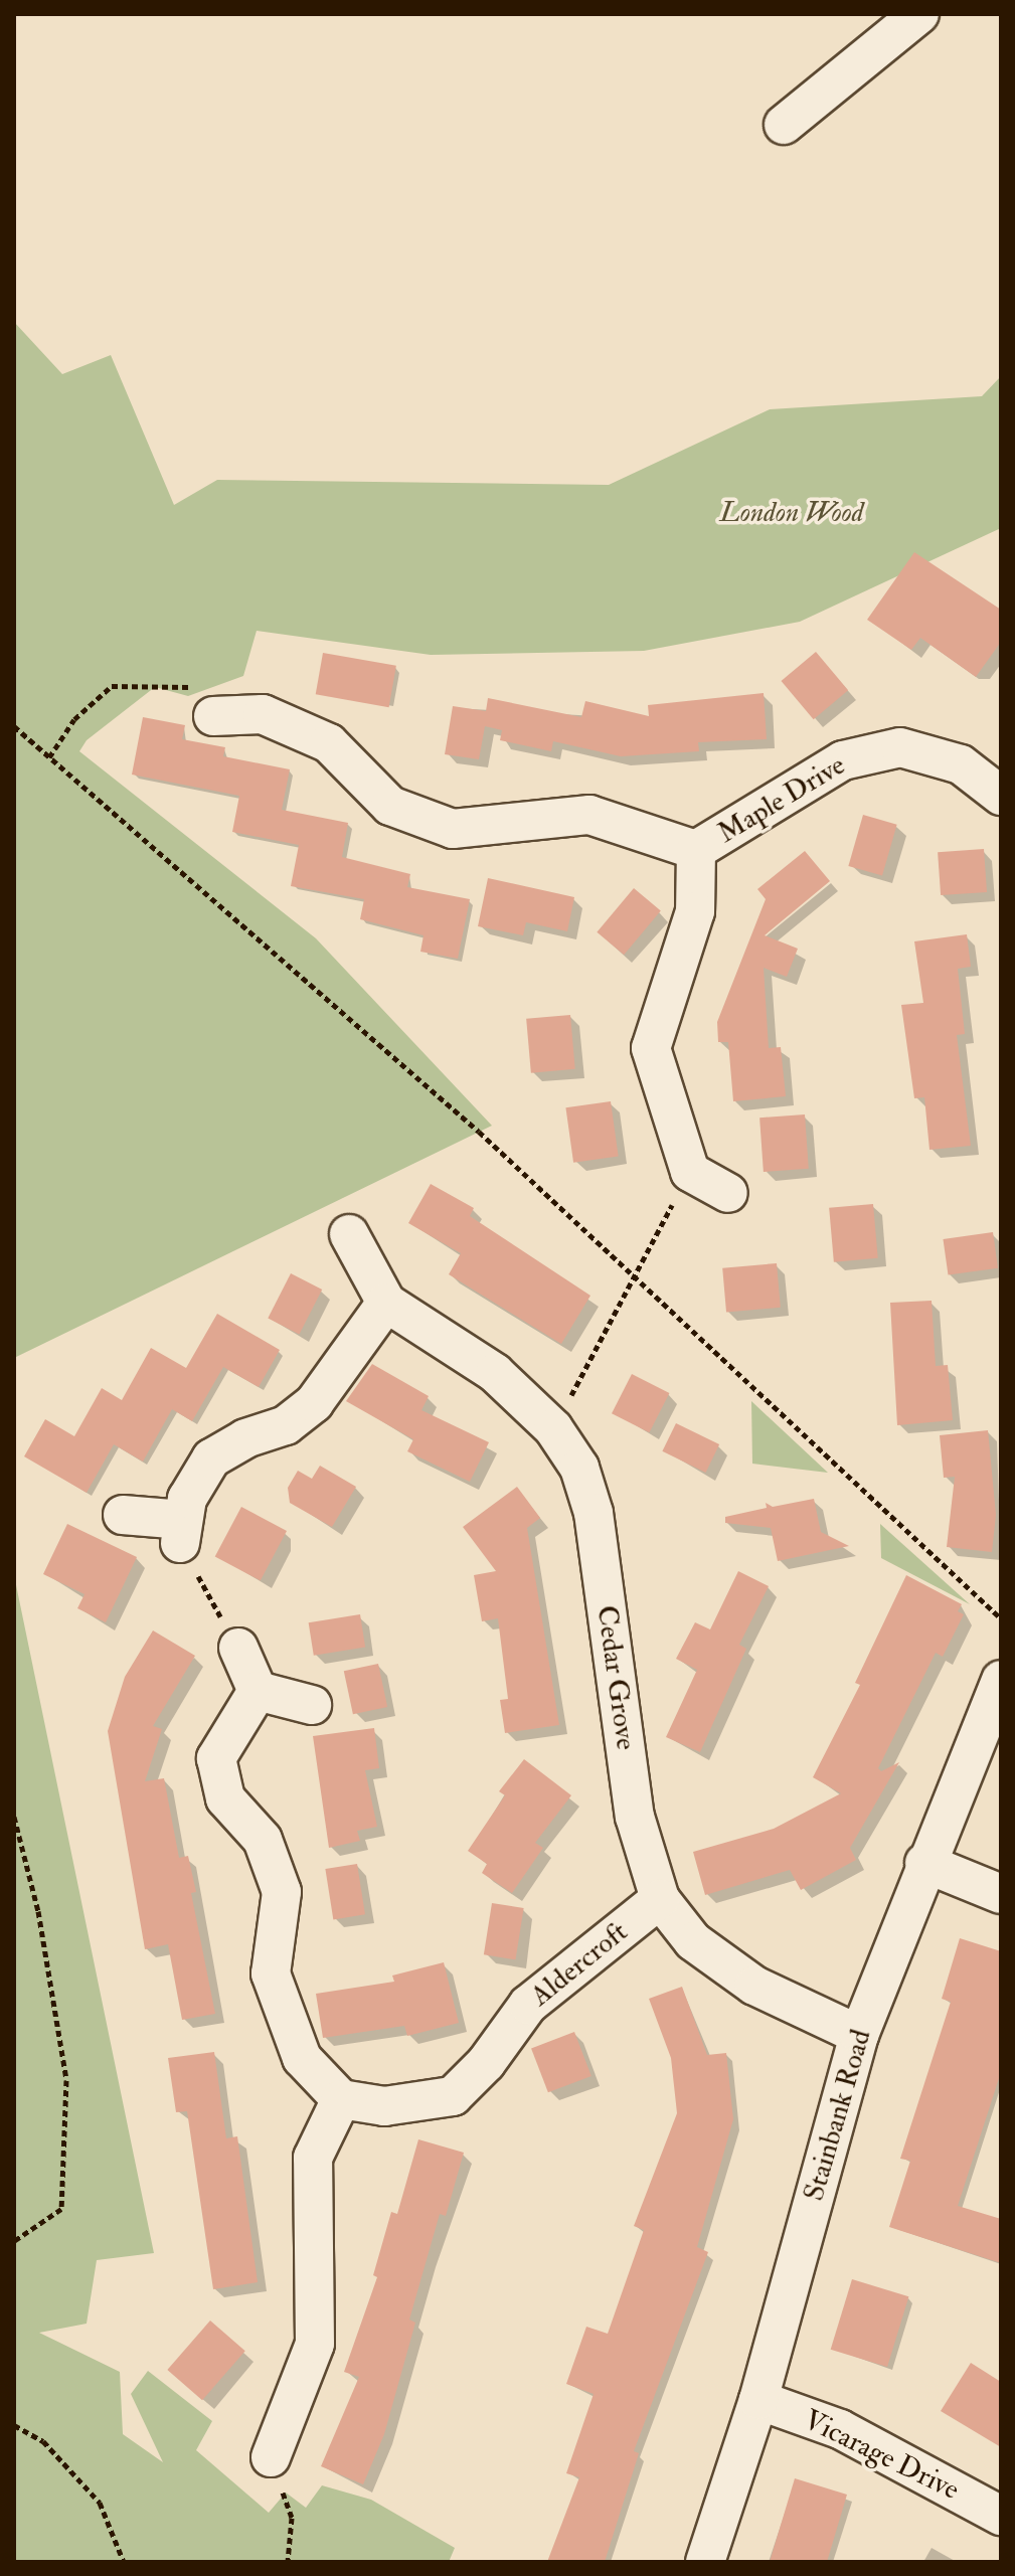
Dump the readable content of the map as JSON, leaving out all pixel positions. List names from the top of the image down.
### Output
{
  "streets": {
    "street": [
      "Maple Drive",
      "Cedar Grove",
      "Aldercroft",
      "Stainbank Road",
      "Vicarage Drive"
    ]
  },
  "crossings": [
    ["Cedar Grove", "Aldercroft"],
    ["Cedar Grove", "Stainbank Road"],
    ["Stainbank Road", "Vicarage Drive"]
  ],
  "parks": ["London Wood"]
}
